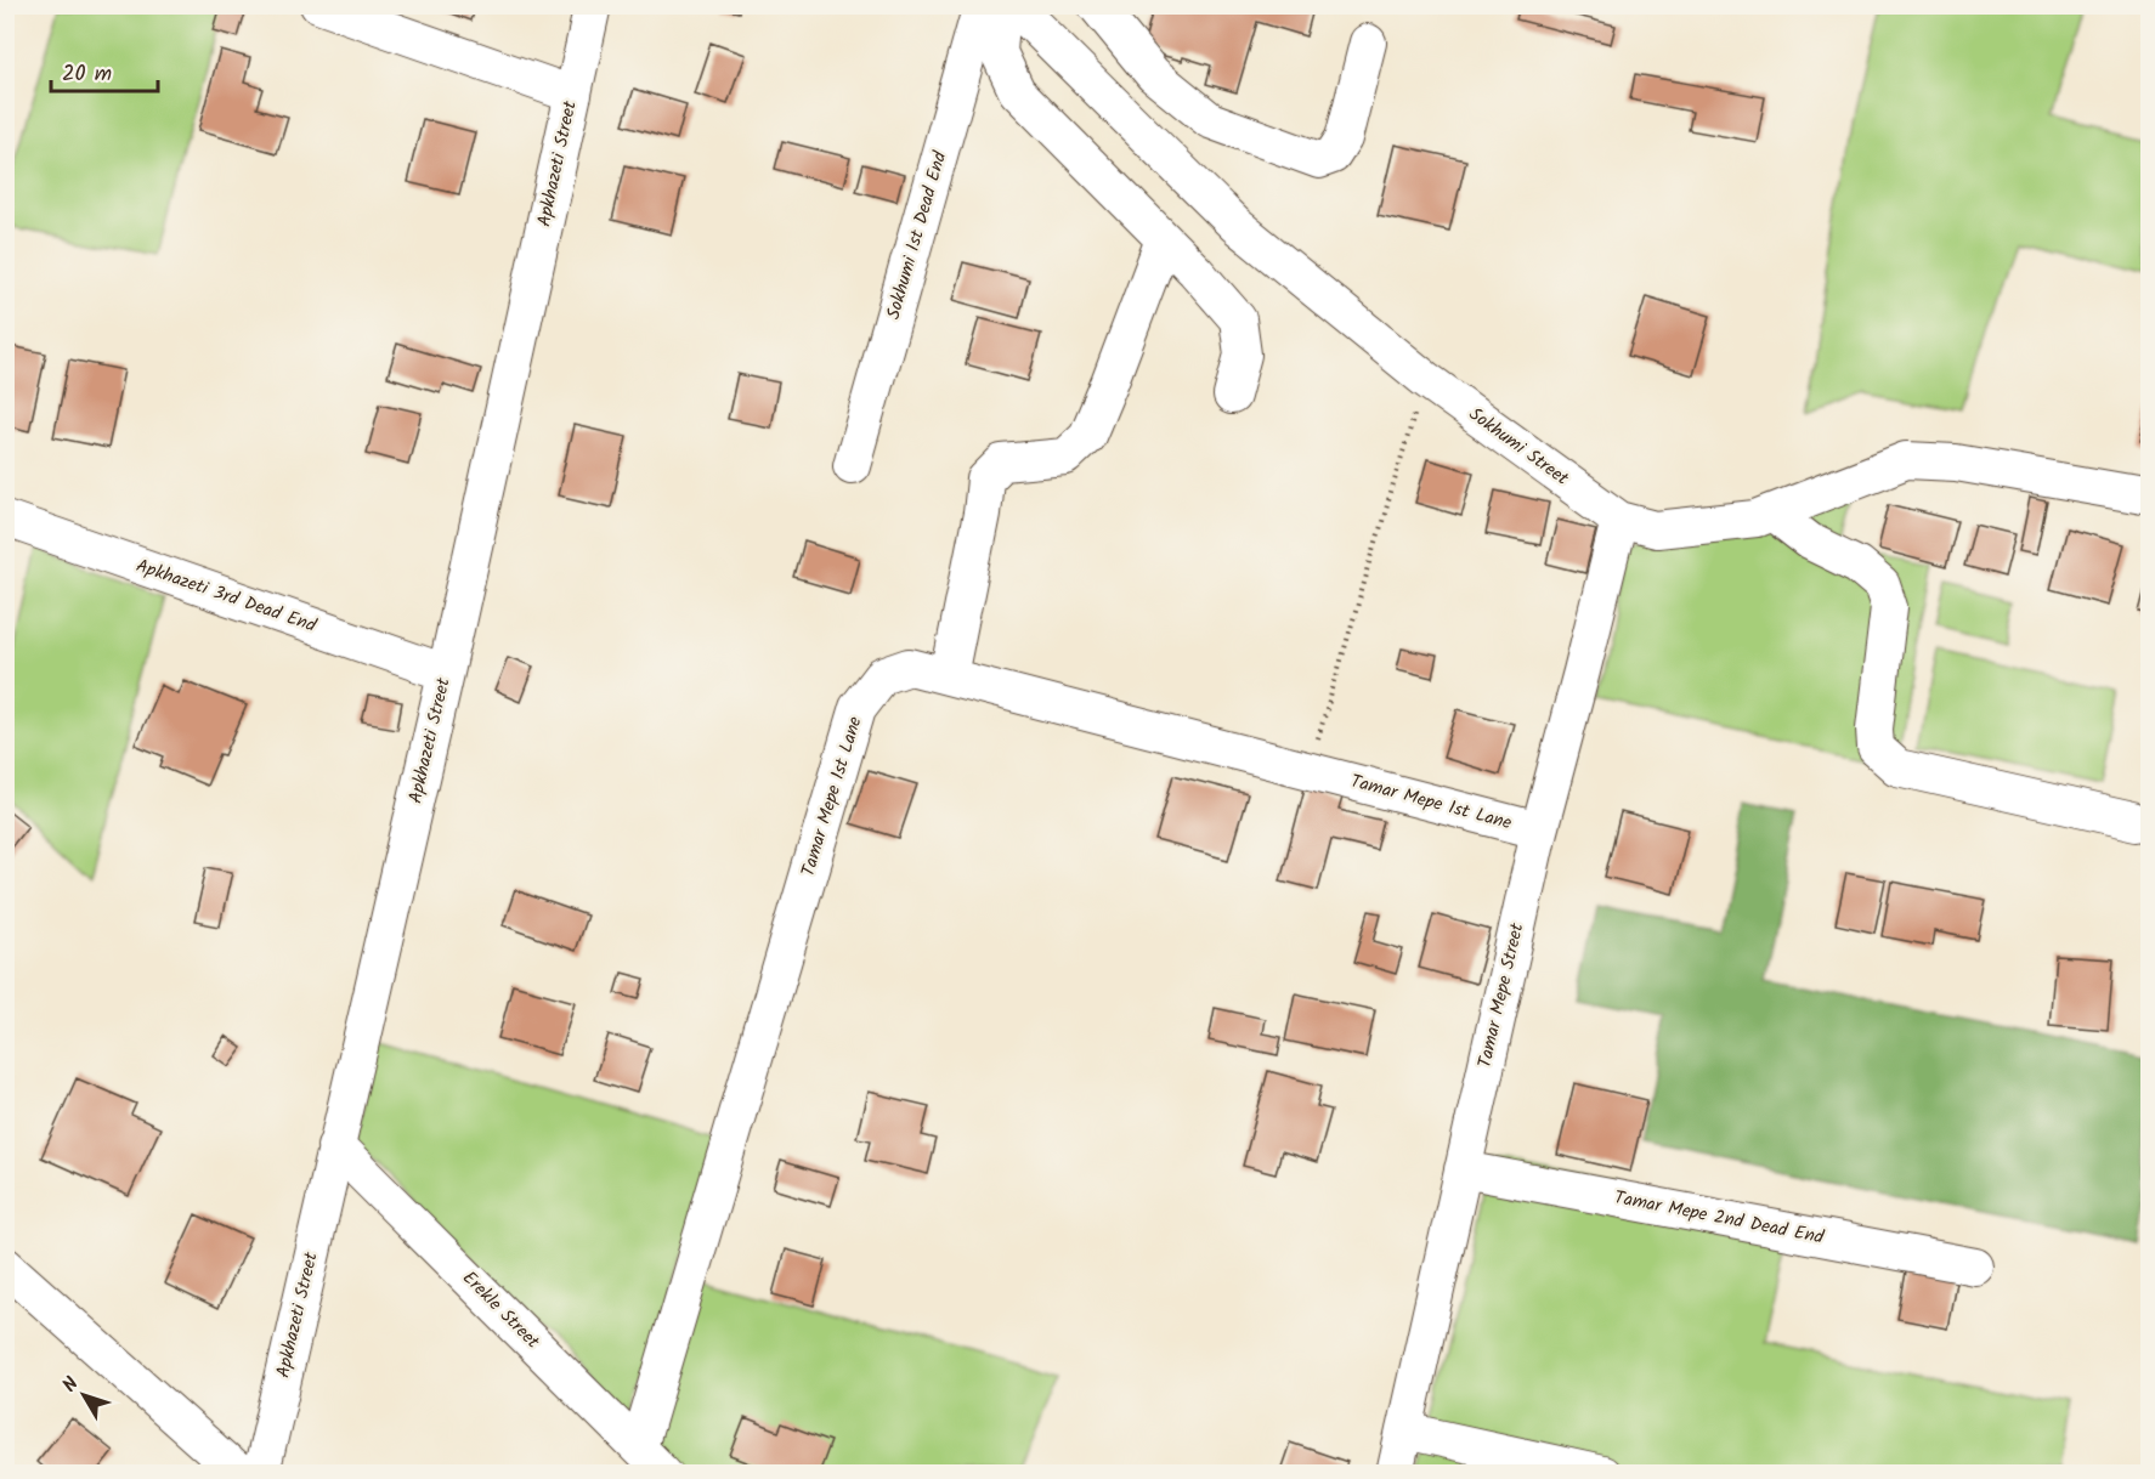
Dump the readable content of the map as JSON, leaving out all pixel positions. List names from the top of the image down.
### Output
{
  "streets": {
    "street": [
      "Apkhazeti Street",
      "Sokhumi 1st Dead End",
      "Sokhumi Street",
      "Apkhazeti 3rd Dead End",
      "Tamar Mepe 1st Lane",
      "Tamar Mepe Street",
      "Tamar Mepe 2nd Dead End",
      "Erekle Street"
    ]
  },
  "crossings": [
    ["Apkhazeti Street", "Apkhazeti 3rd Dead End"],
    ["Apkhazeti Street", "Erekle Street"],
    ["Sokhumi Street", "Tamar Mepe Street"],
    ["Tamar Mepe 1st Lane", "Tamar Mepe Street"],
    ["Tamar Mepe 1st Lane", "Erekle Street"],
    ["Tamar Mepe Street", "Tamar Mepe 2nd Dead End"]
  ],
  "scale_bar": "20 m",
  "north": "top left"
}
